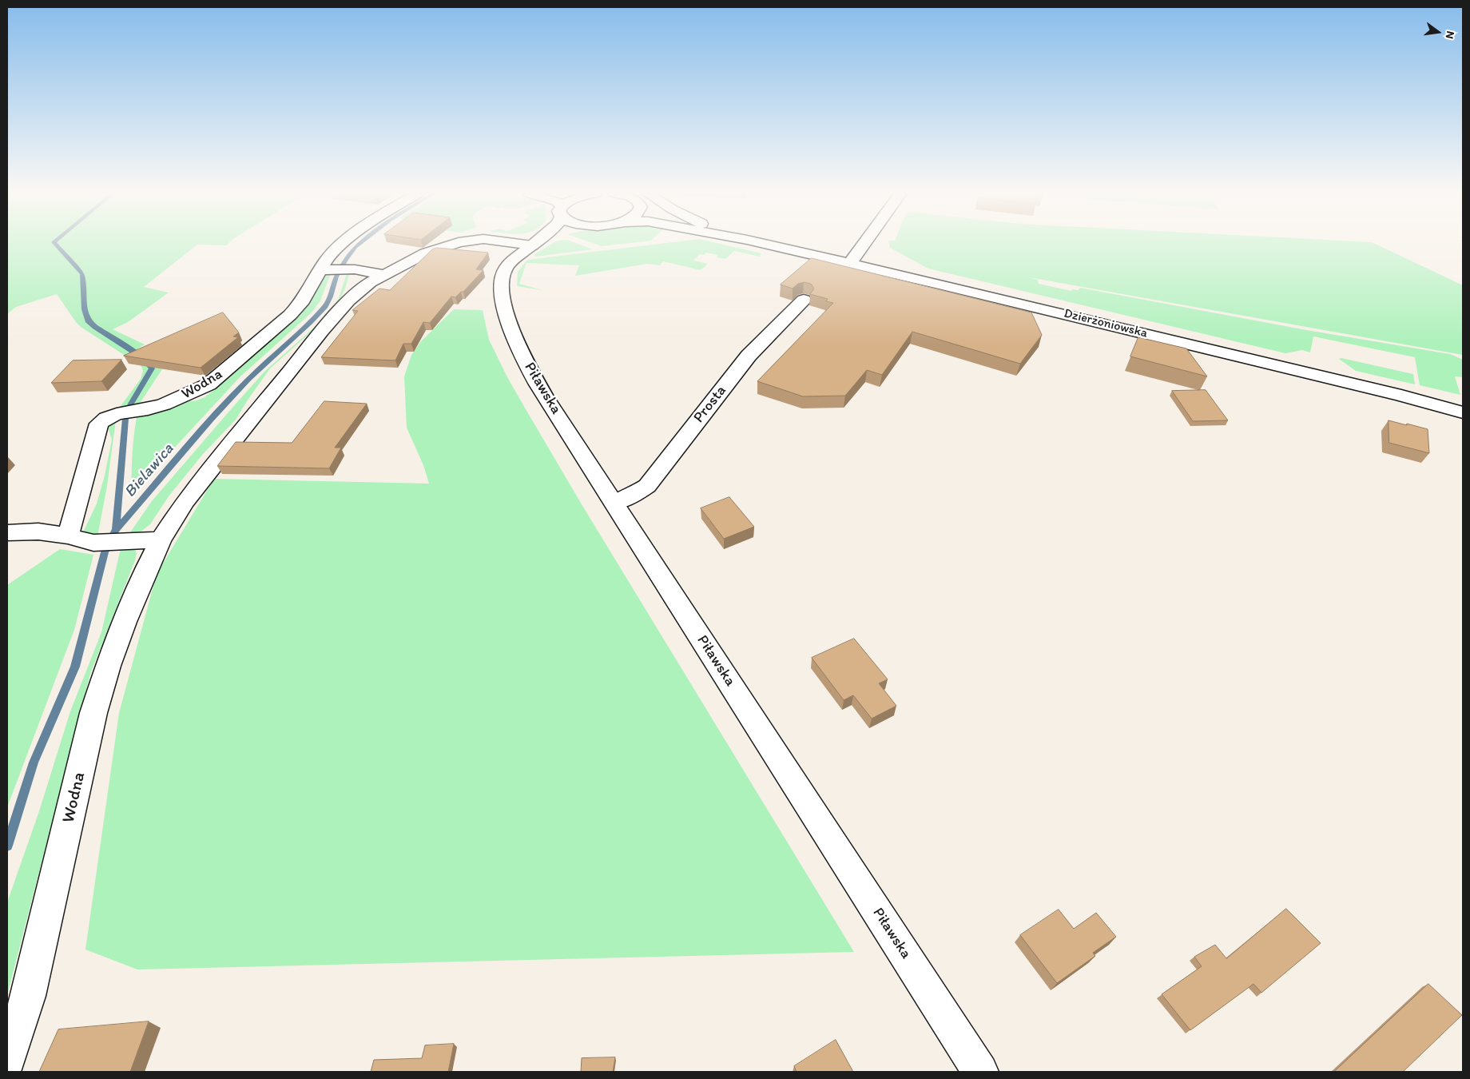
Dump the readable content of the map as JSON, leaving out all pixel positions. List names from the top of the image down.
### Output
{
  "streets": {
    "street": [
      "Dzierżoniowska",
      "Wodna",
      "Piławska",
      "Prosta"
    ]
  },
  "crossings": [
    ["Wodna", "Piławska"],
    ["Piławska", "Prosta"]
  ],
  "water": ["Bielawica"],
  "north": "right"
}
